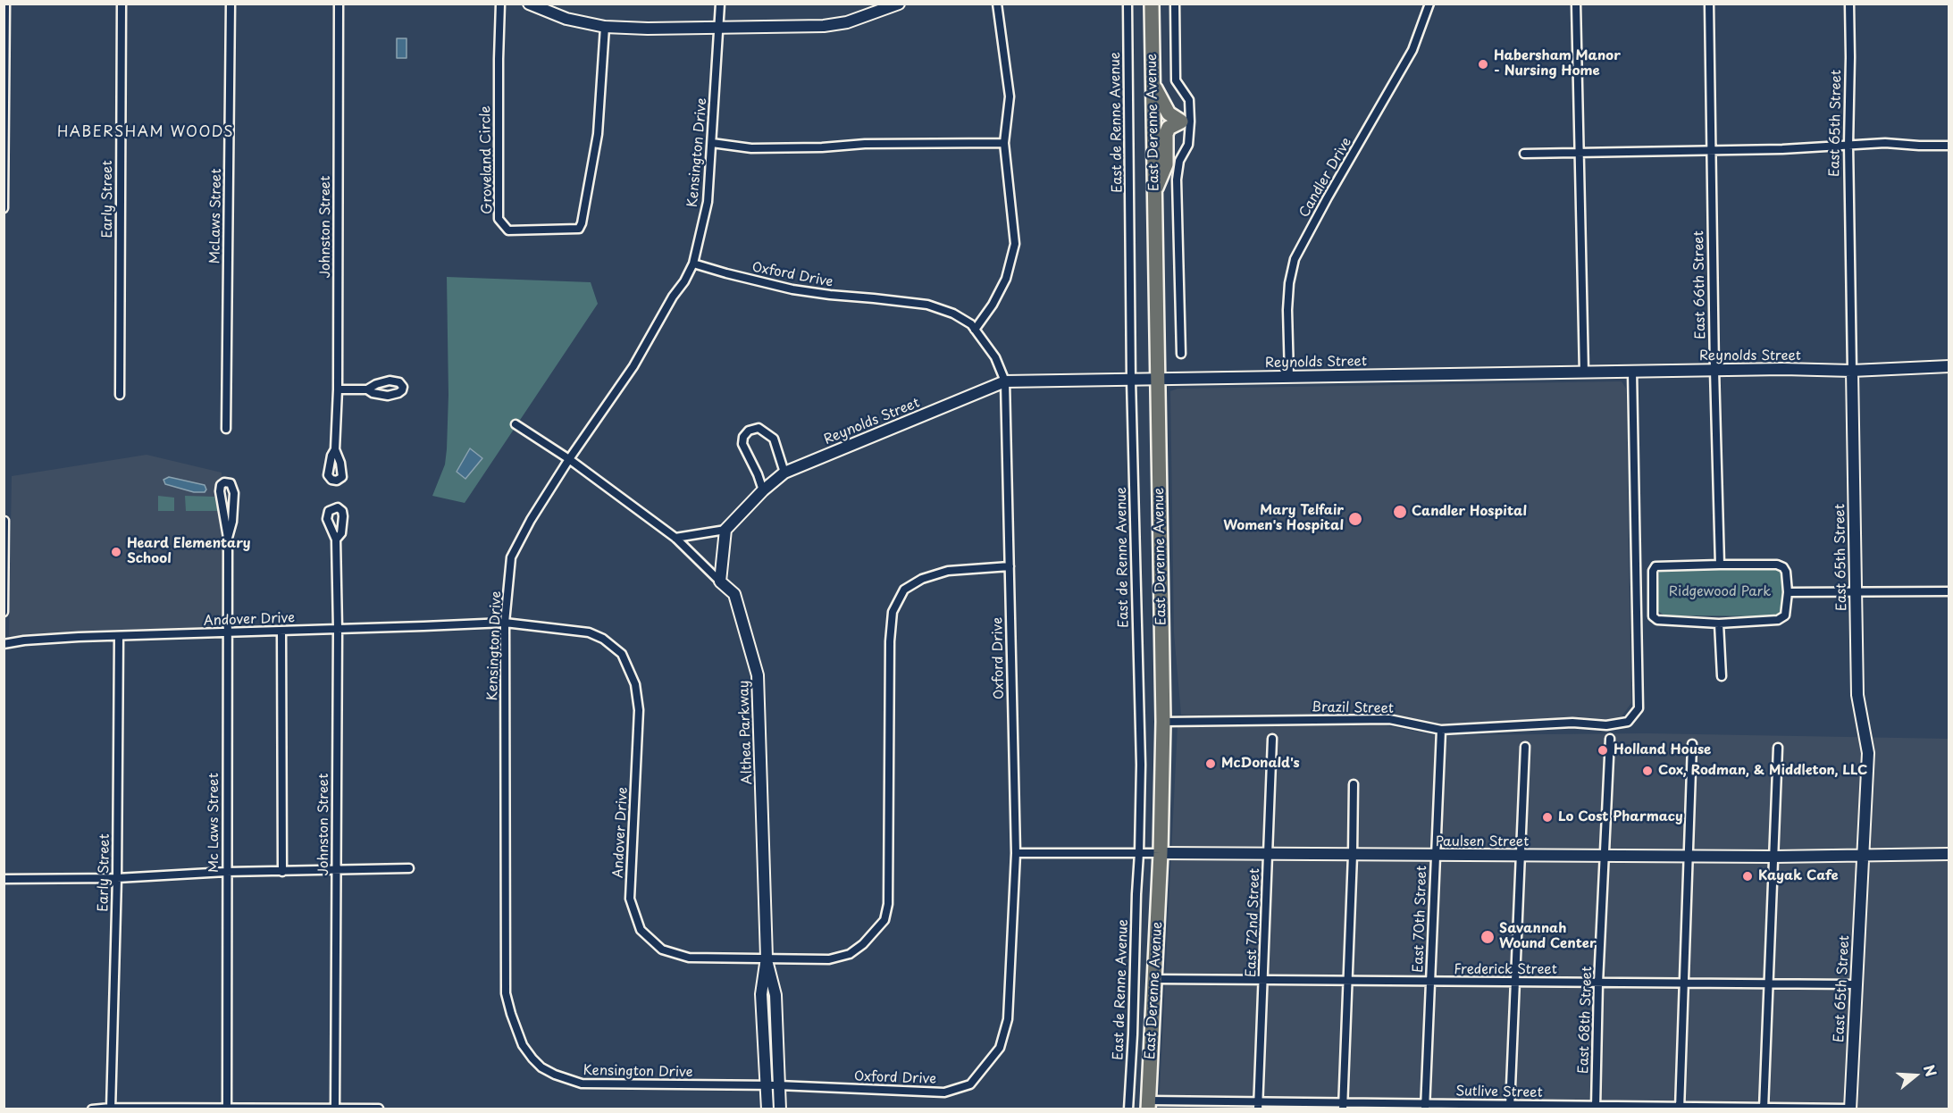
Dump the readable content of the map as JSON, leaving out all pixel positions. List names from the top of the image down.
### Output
{
  "streets": {
    "highway": ["East Derenne Avenue"],
    "street": [
      "East de Renne Avenue",
      "East 65th Street",
      "Kensington Drive",
      "Groveland Circle",
      "Candler Drive",
      "Early Street",
      "McLaws Street",
      "Johnston Street",
      "Oxford Drive",
      "East 66th Street",
      "Reynolds Street",
      "Andover Drive",
      "Brazil Street",
      "Althea Parkway",
      "Mc Laws Street",
      "Paulsen Street",
      "East 70th Street",
      "East 72nd Street",
      "Frederick Street",
      "East 68th Street",
      "Sutlive Street"
    ]
  },
  "crossings": [
    ["East de Renne Avenue", "Reynolds Street"],
    ["East de Renne Avenue", "Paulsen Street"],
    ["East Derenne Avenue", "Reynolds Street"],
    ["East Derenne Avenue", "Brazil Street"],
    ["East Derenne Avenue", "Paulsen Street"],
    ["East Derenne Avenue", "Frederick Street"],
    ["East Derenne Avenue", "Sutlive Street"],
    ["East 65th Street", "Reynolds Street"],
    ["East 65th Street", "Paulsen Street"],
    ["East 65th Street", "Frederick Street"],
    ["East 65th Street", "Sutlive Street"],
    ["Kensington Drive", "Oxford Drive"],
    ["Kensington Drive", "Andover Drive"],
    ["Kensington Drive", "Althea Parkway"],
    ["Candler Drive", "Reynolds Street"],
    ["Early Street", "Andover Drive"],
    ["Johnston Street", "Andover Drive"],
    ["Oxford Drive", "Reynolds Street"],
    ["Oxford Drive", "Andover Drive"],
    ["Oxford Drive", "Althea Parkway"],
    ["Oxford Drive", "Paulsen Street"],
    ["East 66th Street", "Reynolds Street"],
    ["Reynolds Street", "Brazil Street"],
    ["Andover Drive", "Althea Parkway"],
    ["Andover Drive", "Mc Laws Street"],
    ["Brazil Street", "East 70th Street"],
    ["Paulsen Street", "East 70th Street"],
    ["Paulsen Street", "East 72nd Street"],
    ["Paulsen Street", "East 68th Street"],
    ["East 70th Street", "Frederick Street"],
    ["East 70th Street", "Sutlive Street"],
    ["East 72nd Street", "Frederick Street"],
    ["East 72nd Street", "Sutlive Street"],
    ["Frederick Street", "East 68th Street"],
    ["East 68th Street", "Sutlive Street"]
  ],
  "districts": ["HABERSHAM WOODS"],
  "parks": ["Ridgewood Park"],
  "places": [
    "Habersham Manor - Nursing Home",
    "Candler Hospital",
    "Mary Telfair Women's Hospital",
    "Heard Elementary School",
    "Holland House",
    "McDonald's",
    "Cox, Rodman, & Middleton, LLC",
    "Lo Cost Pharmacy",
    "Kayak Cafe",
    "Savannah Wound Center"
  ],
  "north": "right"
}
